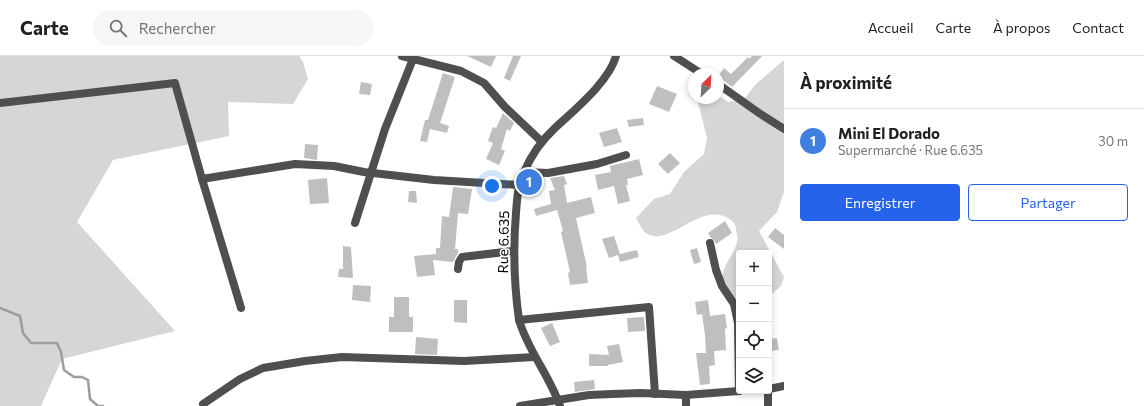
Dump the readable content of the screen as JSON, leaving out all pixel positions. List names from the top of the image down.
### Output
{
  "streets": {
    "street": ["Rue 6.635"]
  },
  "north": "top right",
  "page": {
    "header": "Carte",
    "search": "Rechercher",
    "nav": [
      "Accueil",
      "Carte",
      "À propos",
      "Contact"
    ],
    "heading": "À proximité",
    "list": [
      {
        "mark": "1",
        "name": "Mini El Dorado",
        "note": "Supermarché · Rue 6.635",
        "value": "30 m"
      }
    ],
    "pins": "1",
    "buttons": ["Enregistrer", "Partager"],
    "map_buttons": ["+", "−"]
  }
}
